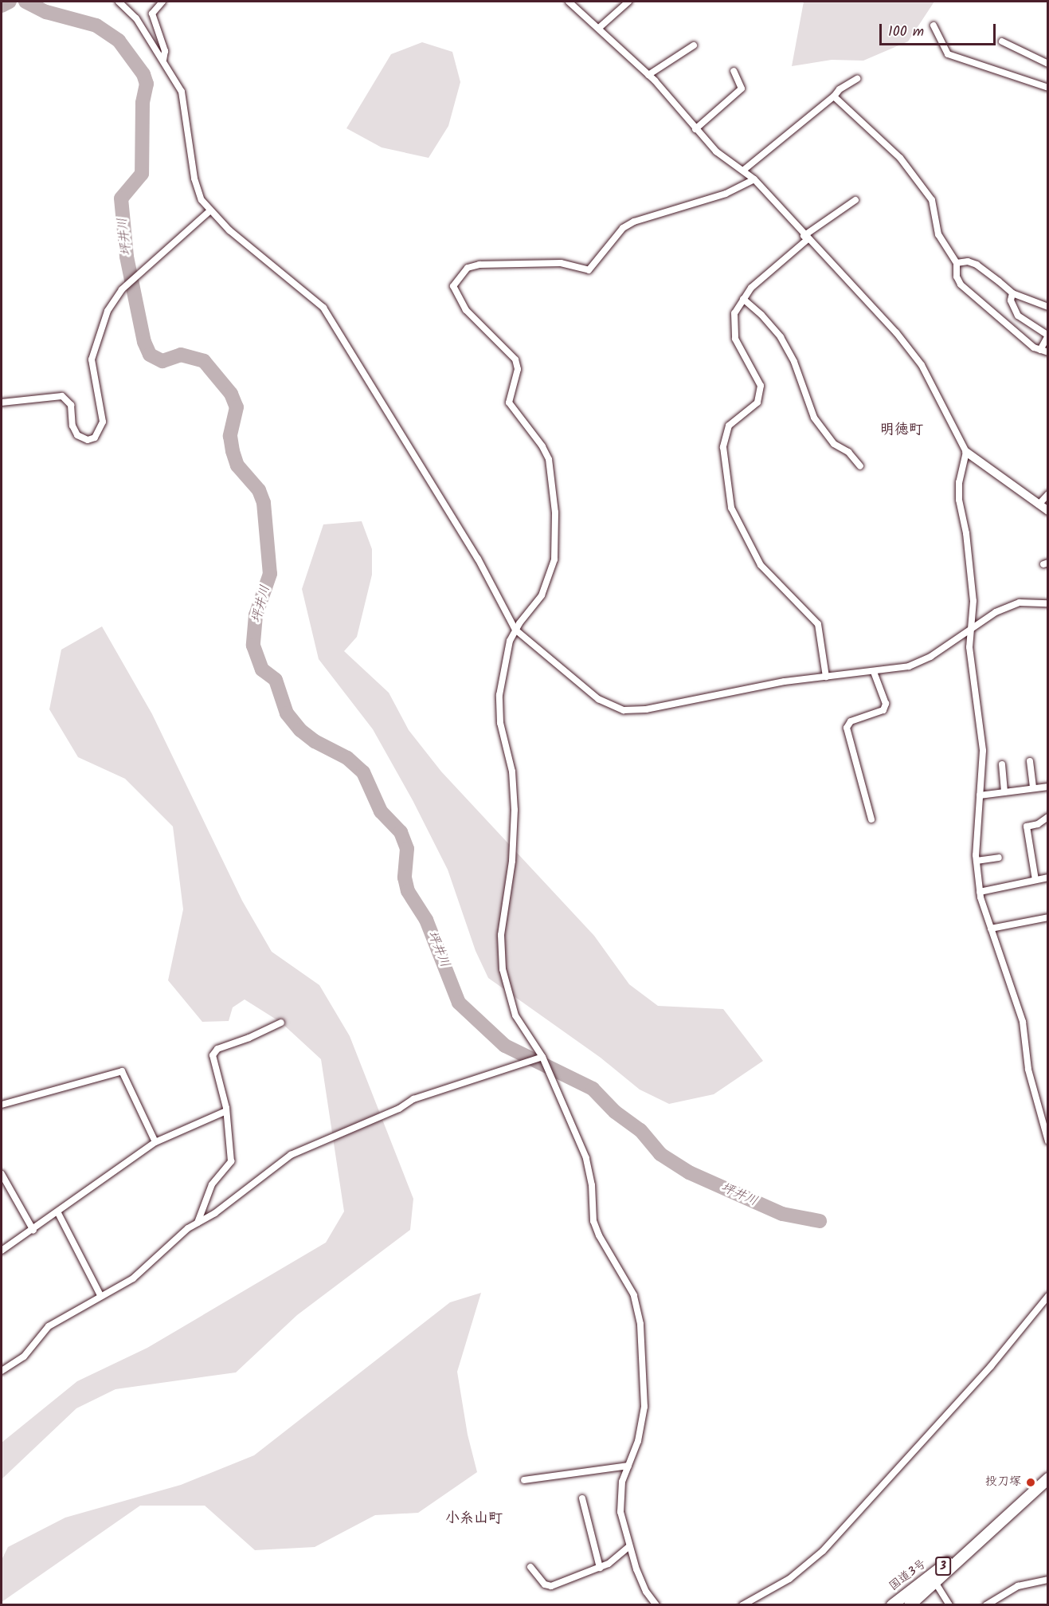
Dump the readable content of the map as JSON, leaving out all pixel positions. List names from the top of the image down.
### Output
{
  "streets": {
    "highway": ["3", "国道3号"]
  },
  "districts": ["明徳町", "小糸山町"],
  "water": ["坪井川"],
  "places": ["投刀塚"],
  "scale_bar": "100 m"
}
